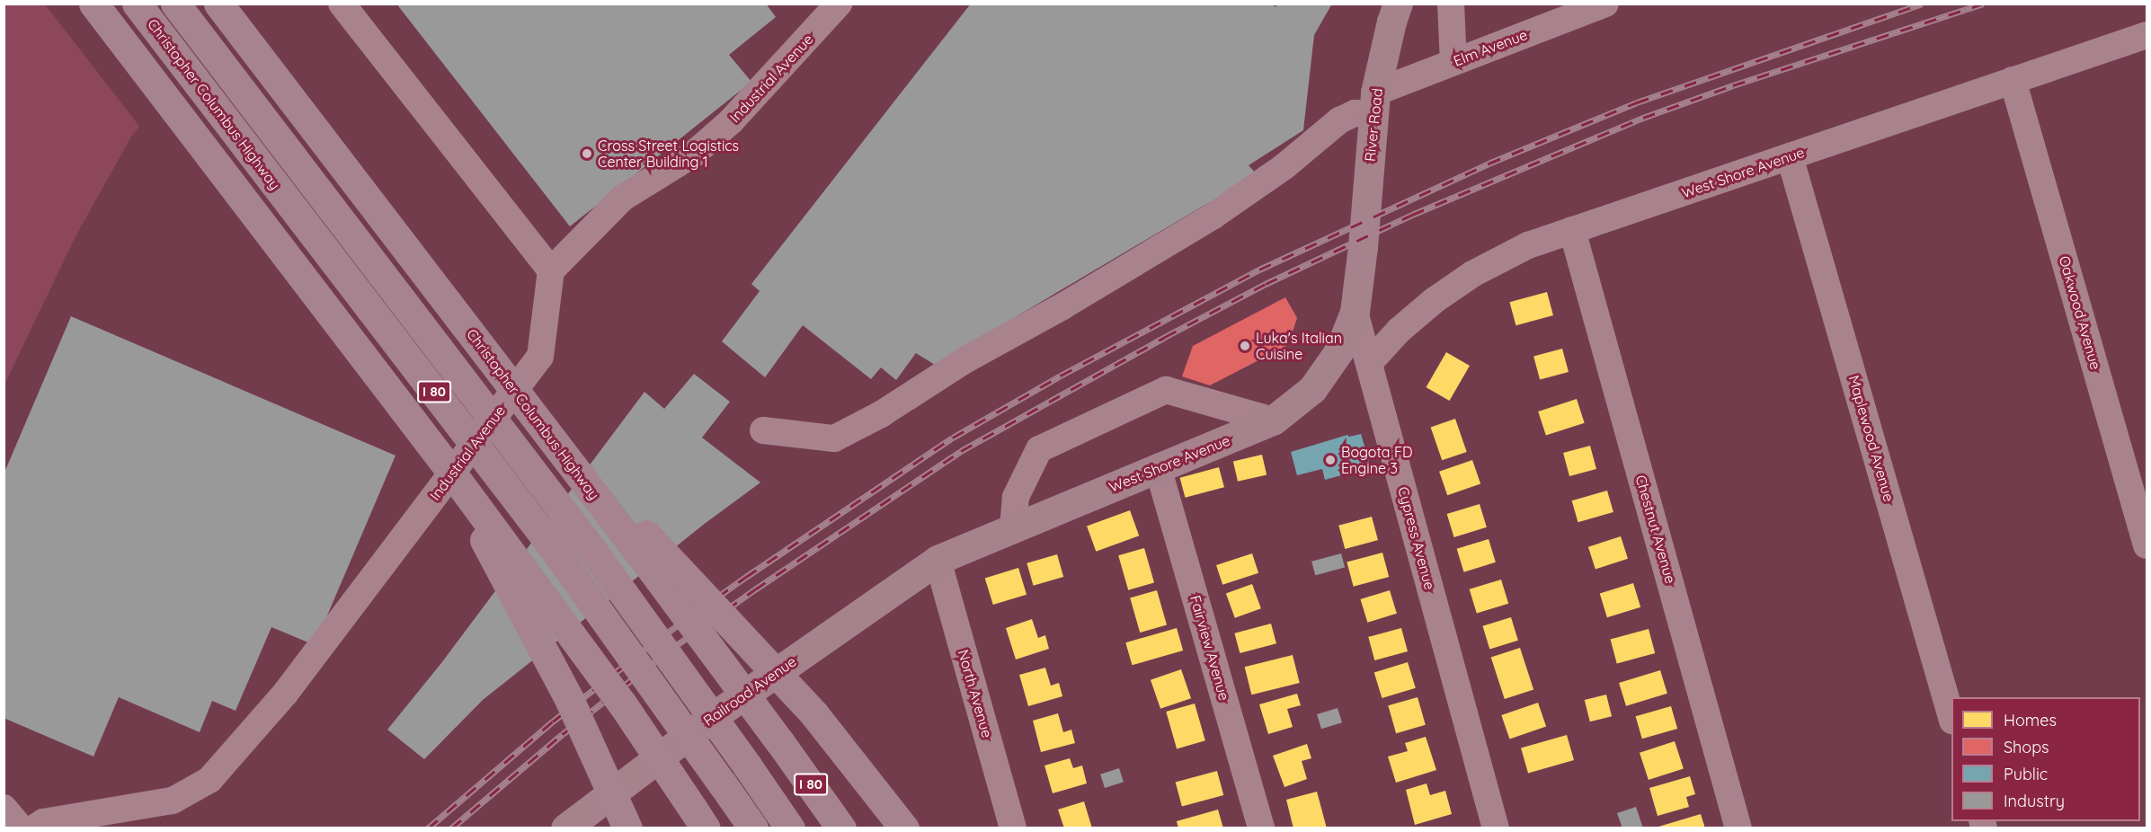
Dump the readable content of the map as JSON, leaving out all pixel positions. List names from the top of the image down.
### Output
{
  "streets": {
    "highway": ["Christopher Columbus Highway", "I 80"],
    "main road": [
      "River Road",
      "West Shore Avenue",
      "Cypress Avenue",
      "Railroad Avenue"
    ],
    "street": [
      "Elm Avenue",
      "Industrial Avenue",
      "Oakwood Avenue",
      "Maplewood Avenue",
      "Chestnut Avenue",
      "Fairview Avenue",
      "North Avenue"
    ]
  },
  "crossings": [
    ["Elm Avenue", "River Road"],
    ["River Road", "Cypress Avenue"],
    ["West Shore Avenue", "Oakwood Avenue"],
    ["West Shore Avenue", "Maplewood Avenue"],
    ["West Shore Avenue", "Chestnut Avenue"],
    ["West Shore Avenue", "Cypress Avenue"],
    ["West Shore Avenue", "Fairview Avenue"],
    ["West Shore Avenue", "Railroad Avenue"],
    ["West Shore Avenue", "North Avenue"],
    ["Railroad Avenue", "North Avenue"]
  ],
  "places": ["Cross Street Logistics Center Building 1", "Luka's Italian Cuisine", "Bogota FD Engine 3"],
  "legend": [
    "Homes",
    "Shops",
    "Public",
    "Industry"
  ]
}
